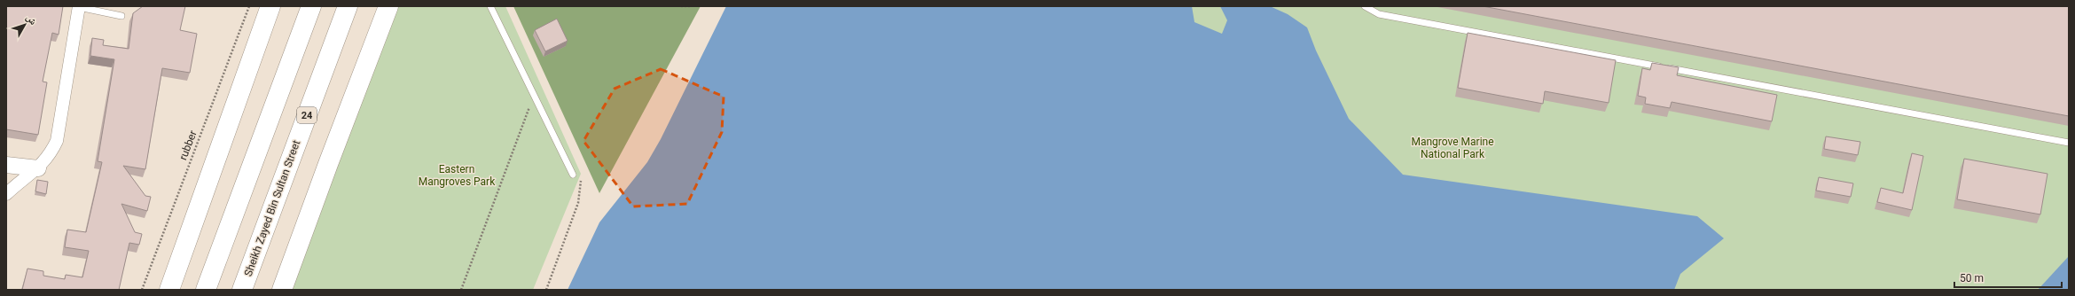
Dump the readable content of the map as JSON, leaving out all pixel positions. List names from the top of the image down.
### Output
{
  "streets": {
    "main road": ["24", "Sheikh Zayed Bin Sultan Street"],
    "path": ["rubber"]
  },
  "parks": ["Mangrove Marine National Park", "Eastern Mangroves Park"],
  "scale_bar": "50 m",
  "north": "top right"
}
